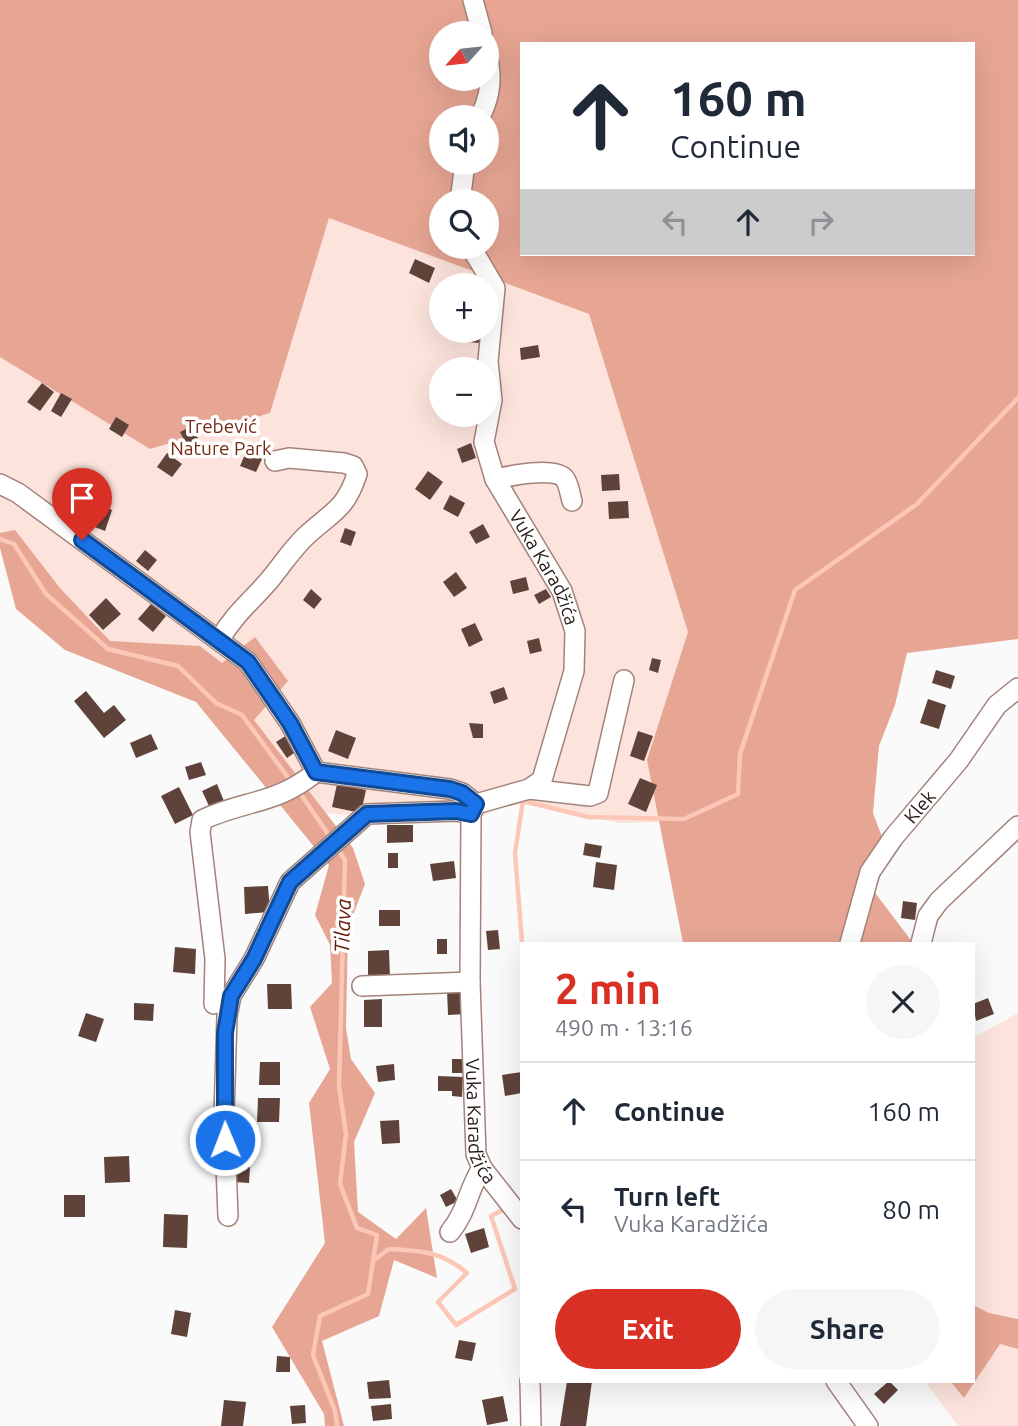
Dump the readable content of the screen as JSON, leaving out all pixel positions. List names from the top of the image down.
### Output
{
  "streets": {
    "street": ["Vuka Karadžića", "Klek"]
  },
  "water": ["Tilava"],
  "parks": ["Trebević Nature Park"],
  "north": "bottom left",
  "page": {
    "map_buttons": ["+", "−"],
    "turn": ["160 m", "Continue"],
    "heading": ["2 min", "490 m · 13:16"],
    "list": [
      {
        "name": "Continue",
        "value": "160 m"
      },
      {
        "name": "Turn left",
        "note": "Vuka Karadžića",
        "value": "80 m"
      }
    ],
    "buttons": ["Exit", "Share"]
  }
}
